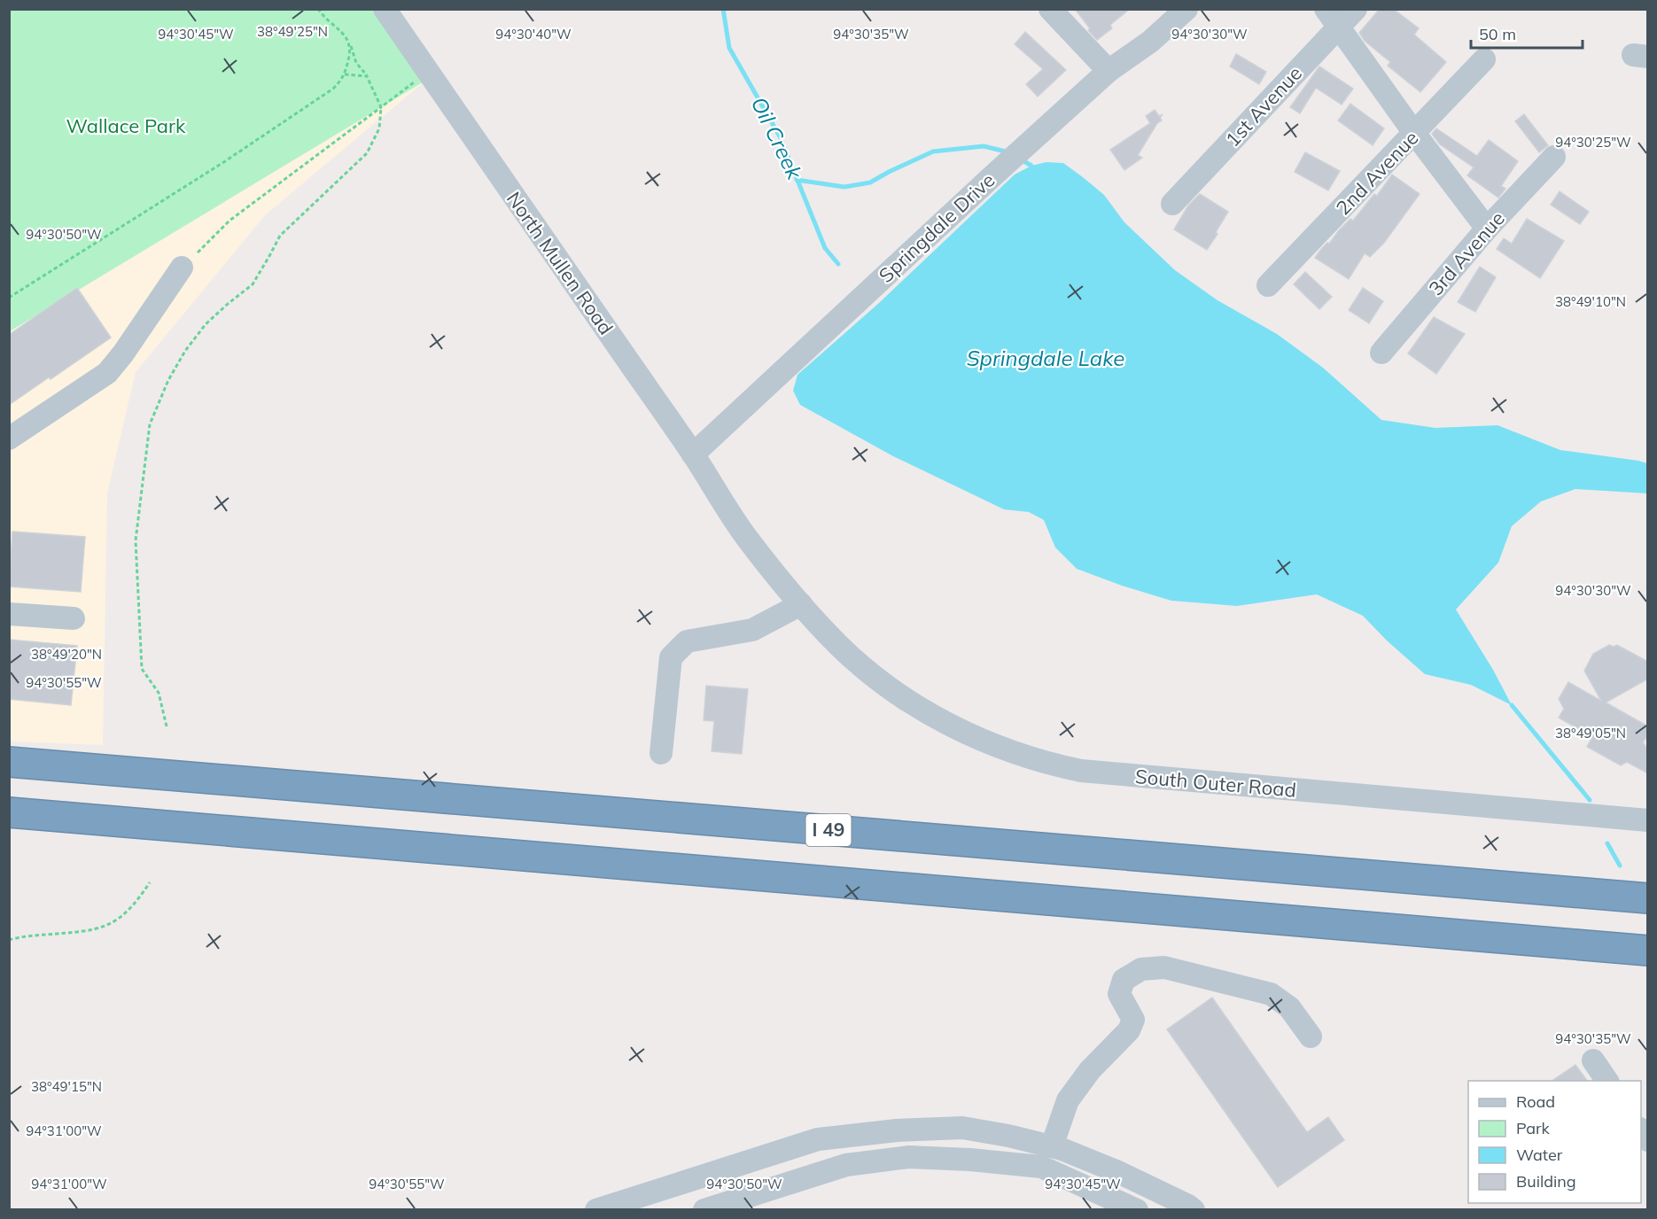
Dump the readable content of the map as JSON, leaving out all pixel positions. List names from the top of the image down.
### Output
{
  "streets": {
    "highway": ["I 49"],
    "street": [
      "1st Avenue",
      "2nd Avenue",
      "Springdale Drive",
      "3rd Avenue",
      "North Mullen Road",
      "South Outer Road"
    ]
  },
  "crossings": [
    ["Springdale Drive", "North Mullen Road"],
    ["North Mullen Road", "South Outer Road"]
  ],
  "water": ["Oil Creek", "Springdale Lake"],
  "parks": ["Wallace Park"],
  "legend": [
    "Road",
    "Park",
    "Water",
    "Building"
  ],
  "scale_bar": "50 m",
  "coordinates": [
    "38°49'25\"N",
    "94°30'45\"W",
    "94°30'40\"W",
    "94°30'35\"W",
    "94°30'30\"W",
    "94°30'25\"W",
    "94°30'50\"W",
    "38°49'10\"N",
    "38°49'20\"N",
    "94°30'55\"W",
    "38°49'05\"N",
    "38°49'15\"N",
    "94°31'00\"W"
  ]
}
